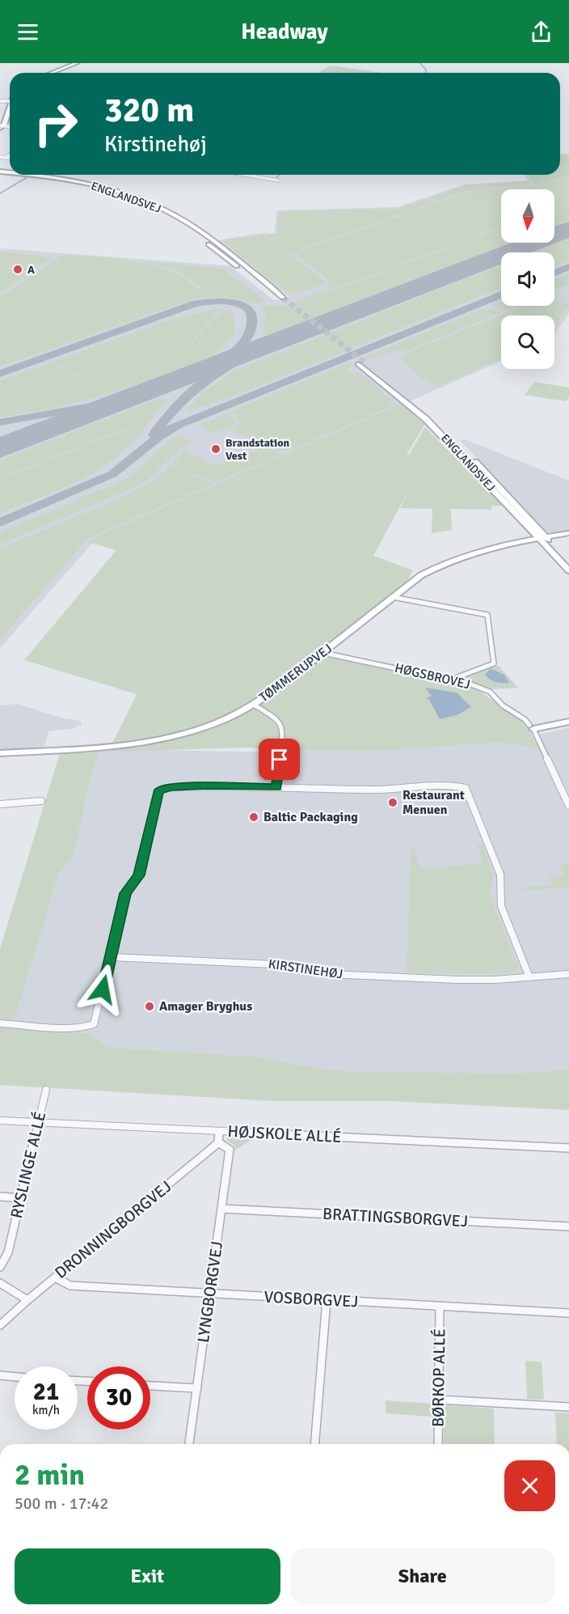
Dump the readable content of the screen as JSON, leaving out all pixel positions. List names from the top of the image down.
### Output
{
  "streets": {
    "main road": ["ENGLANDSVEJ", "TØMMERUPVEJ"],
    "street": [
      "HØGSBROVEJ",
      "KIRSTINEHØJ",
      "HØJSKOLE ALLÉ",
      "RYSLINGE ALLÉ",
      "BRATTINGSBORGVEJ",
      "DRONNINGBORGVEJ",
      "LYNGBORGVEJ",
      "VOSBORGVEJ",
      "BØRKOP ALLÉ"
    ]
  },
  "crossings": [
    ["ENGLANDSVEJ", "TØMMERUPVEJ"],
    ["TØMMERUPVEJ", "HØGSBROVEJ"],
    ["HØJSKOLE ALLÉ", "RYSLINGE ALLÉ"],
    ["BRATTINGSBORGVEJ", "LYNGBORGVEJ"],
    ["DRONNINGBORGVEJ", "LYNGBORGVEJ"],
    ["DRONNINGBORGVEJ", "VOSBORGVEJ"],
    ["LYNGBORGVEJ", "VOSBORGVEJ"],
    ["VOSBORGVEJ", "BØRKOP ALLÉ"]
  ],
  "places": [
    "A",
    "Brandstation Vest",
    "Restaurant Menuen",
    "Baltic Packaging",
    "Amager Bryghus"
  ],
  "north": "bottom",
  "page": {
    "header": "Headway",
    "turn": ["320 m", "Kirstinehøj"],
    "speed": "21 km/h",
    "limit": "30",
    "heading": ["2 min", "500 m · 17:42"],
    "buttons": ["Exit", "Share"]
  }
}
